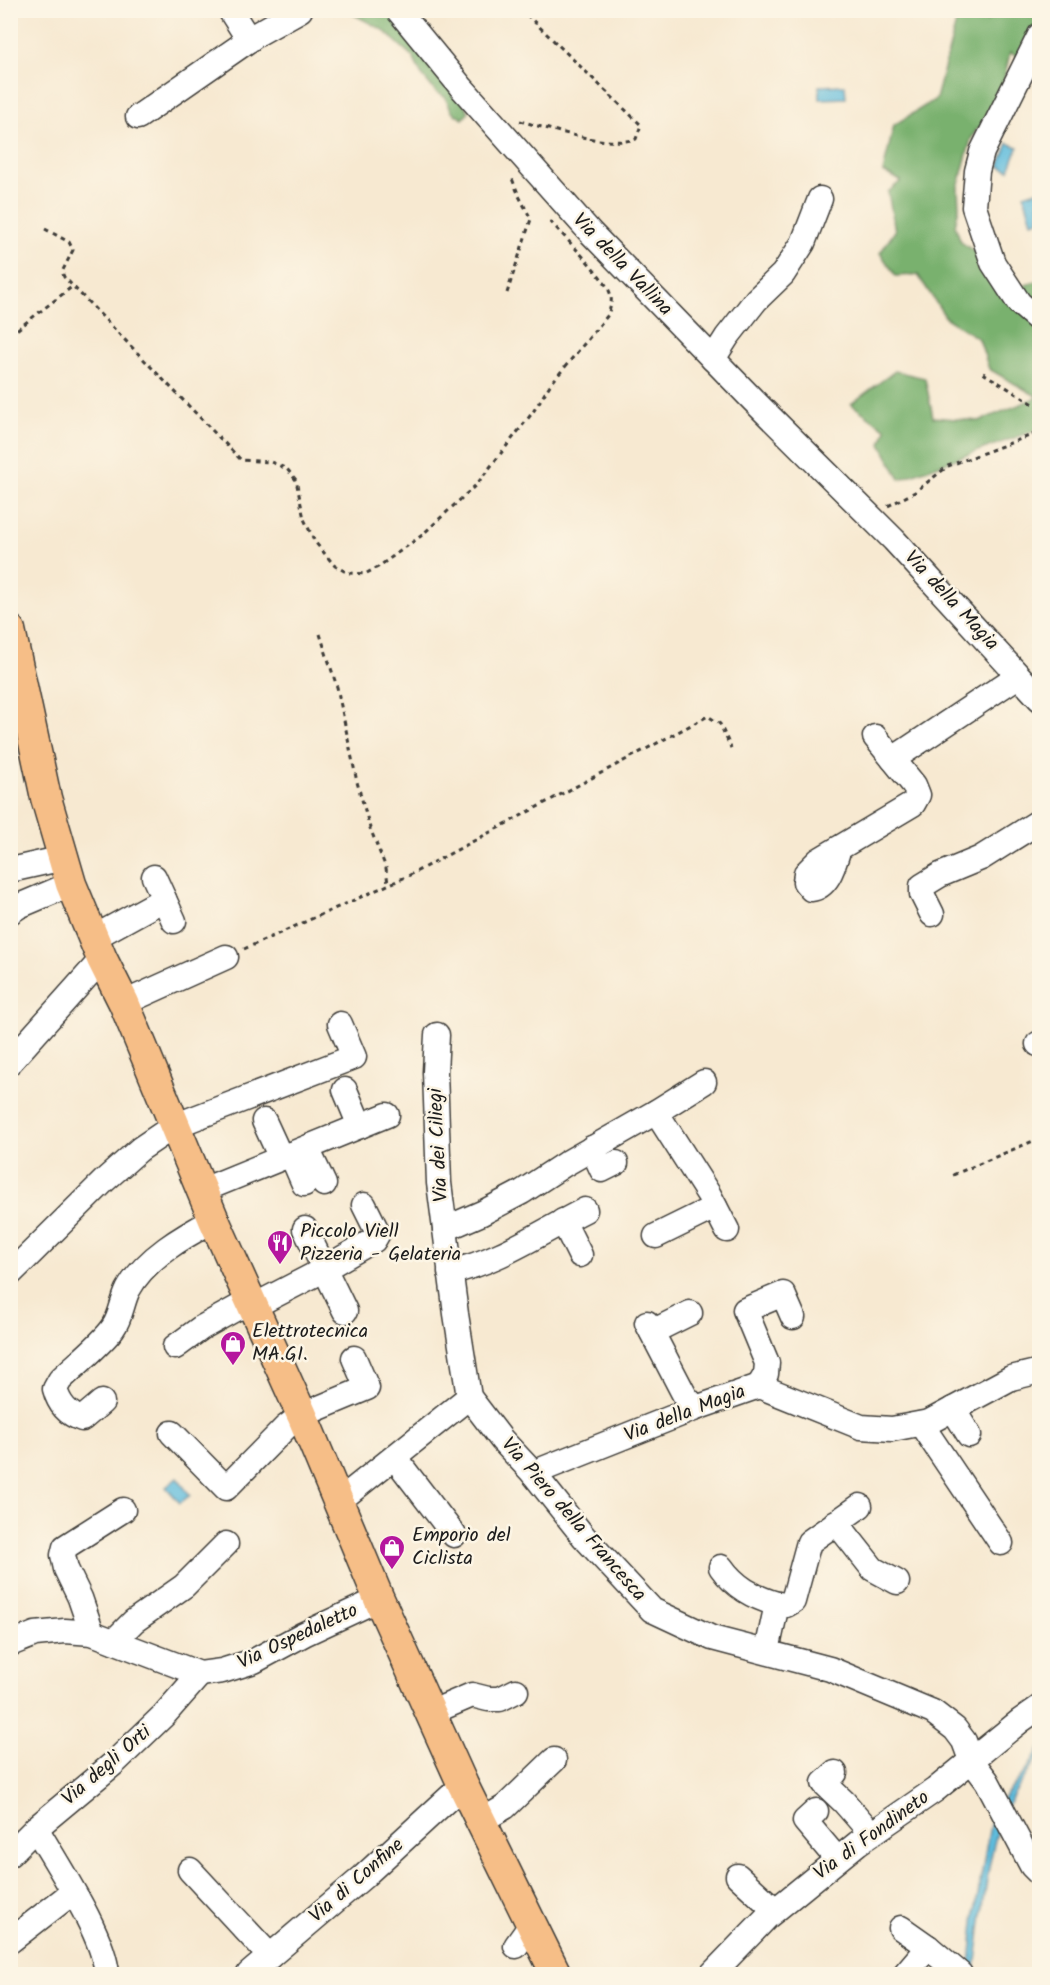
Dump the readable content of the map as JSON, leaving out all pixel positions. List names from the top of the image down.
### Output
{
  "streets": {
    "street": [
      "Via della Vallina",
      "Via della Magia",
      "Via dei Ciliegi",
      "Via Piero della Francesca",
      "Via Ospedaletto",
      "Via degli Orti",
      "Via di Fondineto",
      "Via di Confine"
    ]
  },
  "crossings": [
    ["Via della Vallina", "Via della Magia"],
    ["Via della Magia", "Via Piero della Francesca"],
    ["Via dei Ciliegi", "Via Piero della Francesca"],
    ["Via Piero della Francesca", "Via di Fondineto"],
    ["Via Ospedaletto", "Via degli Orti"]
  ],
  "places": {
    "restaurant": ["Piccolo Viell Pizzeria - Gelateria"],
    "shop": ["Elettrotecnica MA.GI.", "Emporio del Ciclista"]
  }
}
